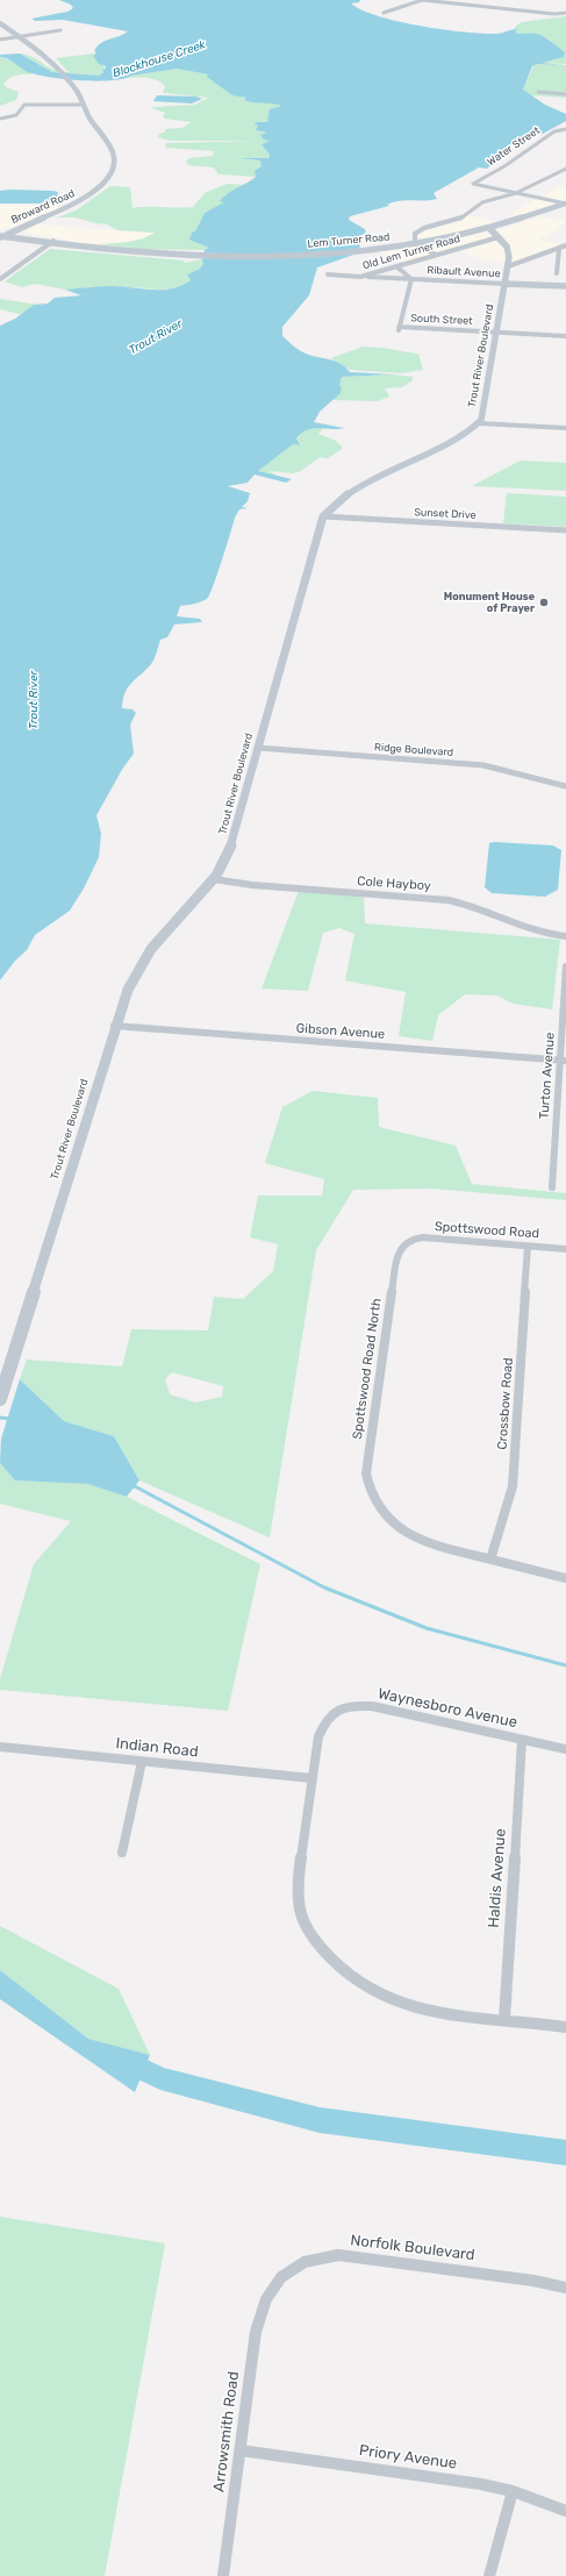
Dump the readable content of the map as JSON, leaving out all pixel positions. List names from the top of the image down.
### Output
{
  "streets": {
    "street": [
      "Water Street",
      "Broward Road",
      "Lem Turner Road",
      "Old Lem Turner Road",
      "Ribault Avenue",
      "South Street",
      "Trout River Boulevard",
      "Sunset Drive",
      "Ridge Boulevard",
      "Cole Hayboy",
      "Gibson Avenue",
      "Turton Avenue",
      "Spottswood Road",
      "Spottswood Road North",
      "Crossbow Road",
      "Waynesboro Avenue",
      "Indian Road",
      "Haldis Avenue",
      "Norfolk Boulevard",
      "Arrowsmith Road",
      "Priory Avenue"
    ]
  },
  "crossings": [
    ["Broward Road", "Lem Turner Road"],
    ["Lem Turner Road", "Trout River Boulevard"],
    ["Old Lem Turner Road", "Ribault Avenue"],
    ["Old Lem Turner Road", "Trout River Boulevard"],
    ["Ribault Avenue", "South Street"],
    ["Ribault Avenue", "Trout River Boulevard"],
    ["South Street", "Trout River Boulevard"],
    ["Trout River Boulevard", "Sunset Drive"],
    ["Trout River Boulevard", "Ridge Boulevard"],
    ["Trout River Boulevard", "Cole Hayboy"],
    ["Trout River Boulevard", "Gibson Avenue"],
    ["Gibson Avenue", "Turton Avenue"],
    ["Spottswood Road", "Spottswood Road North"],
    ["Spottswood Road", "Crossbow Road"],
    ["Spottswood Road North", "Crossbow Road"],
    ["Waynesboro Avenue", "Indian Road"],
    ["Waynesboro Avenue", "Haldis Avenue"],
    ["Norfolk Boulevard", "Arrowsmith Road"],
    ["Arrowsmith Road", "Priory Avenue"]
  ],
  "water": ["Blockhouse Creek", "Trout River"],
  "places": ["Monument House of Prayer"]
}
